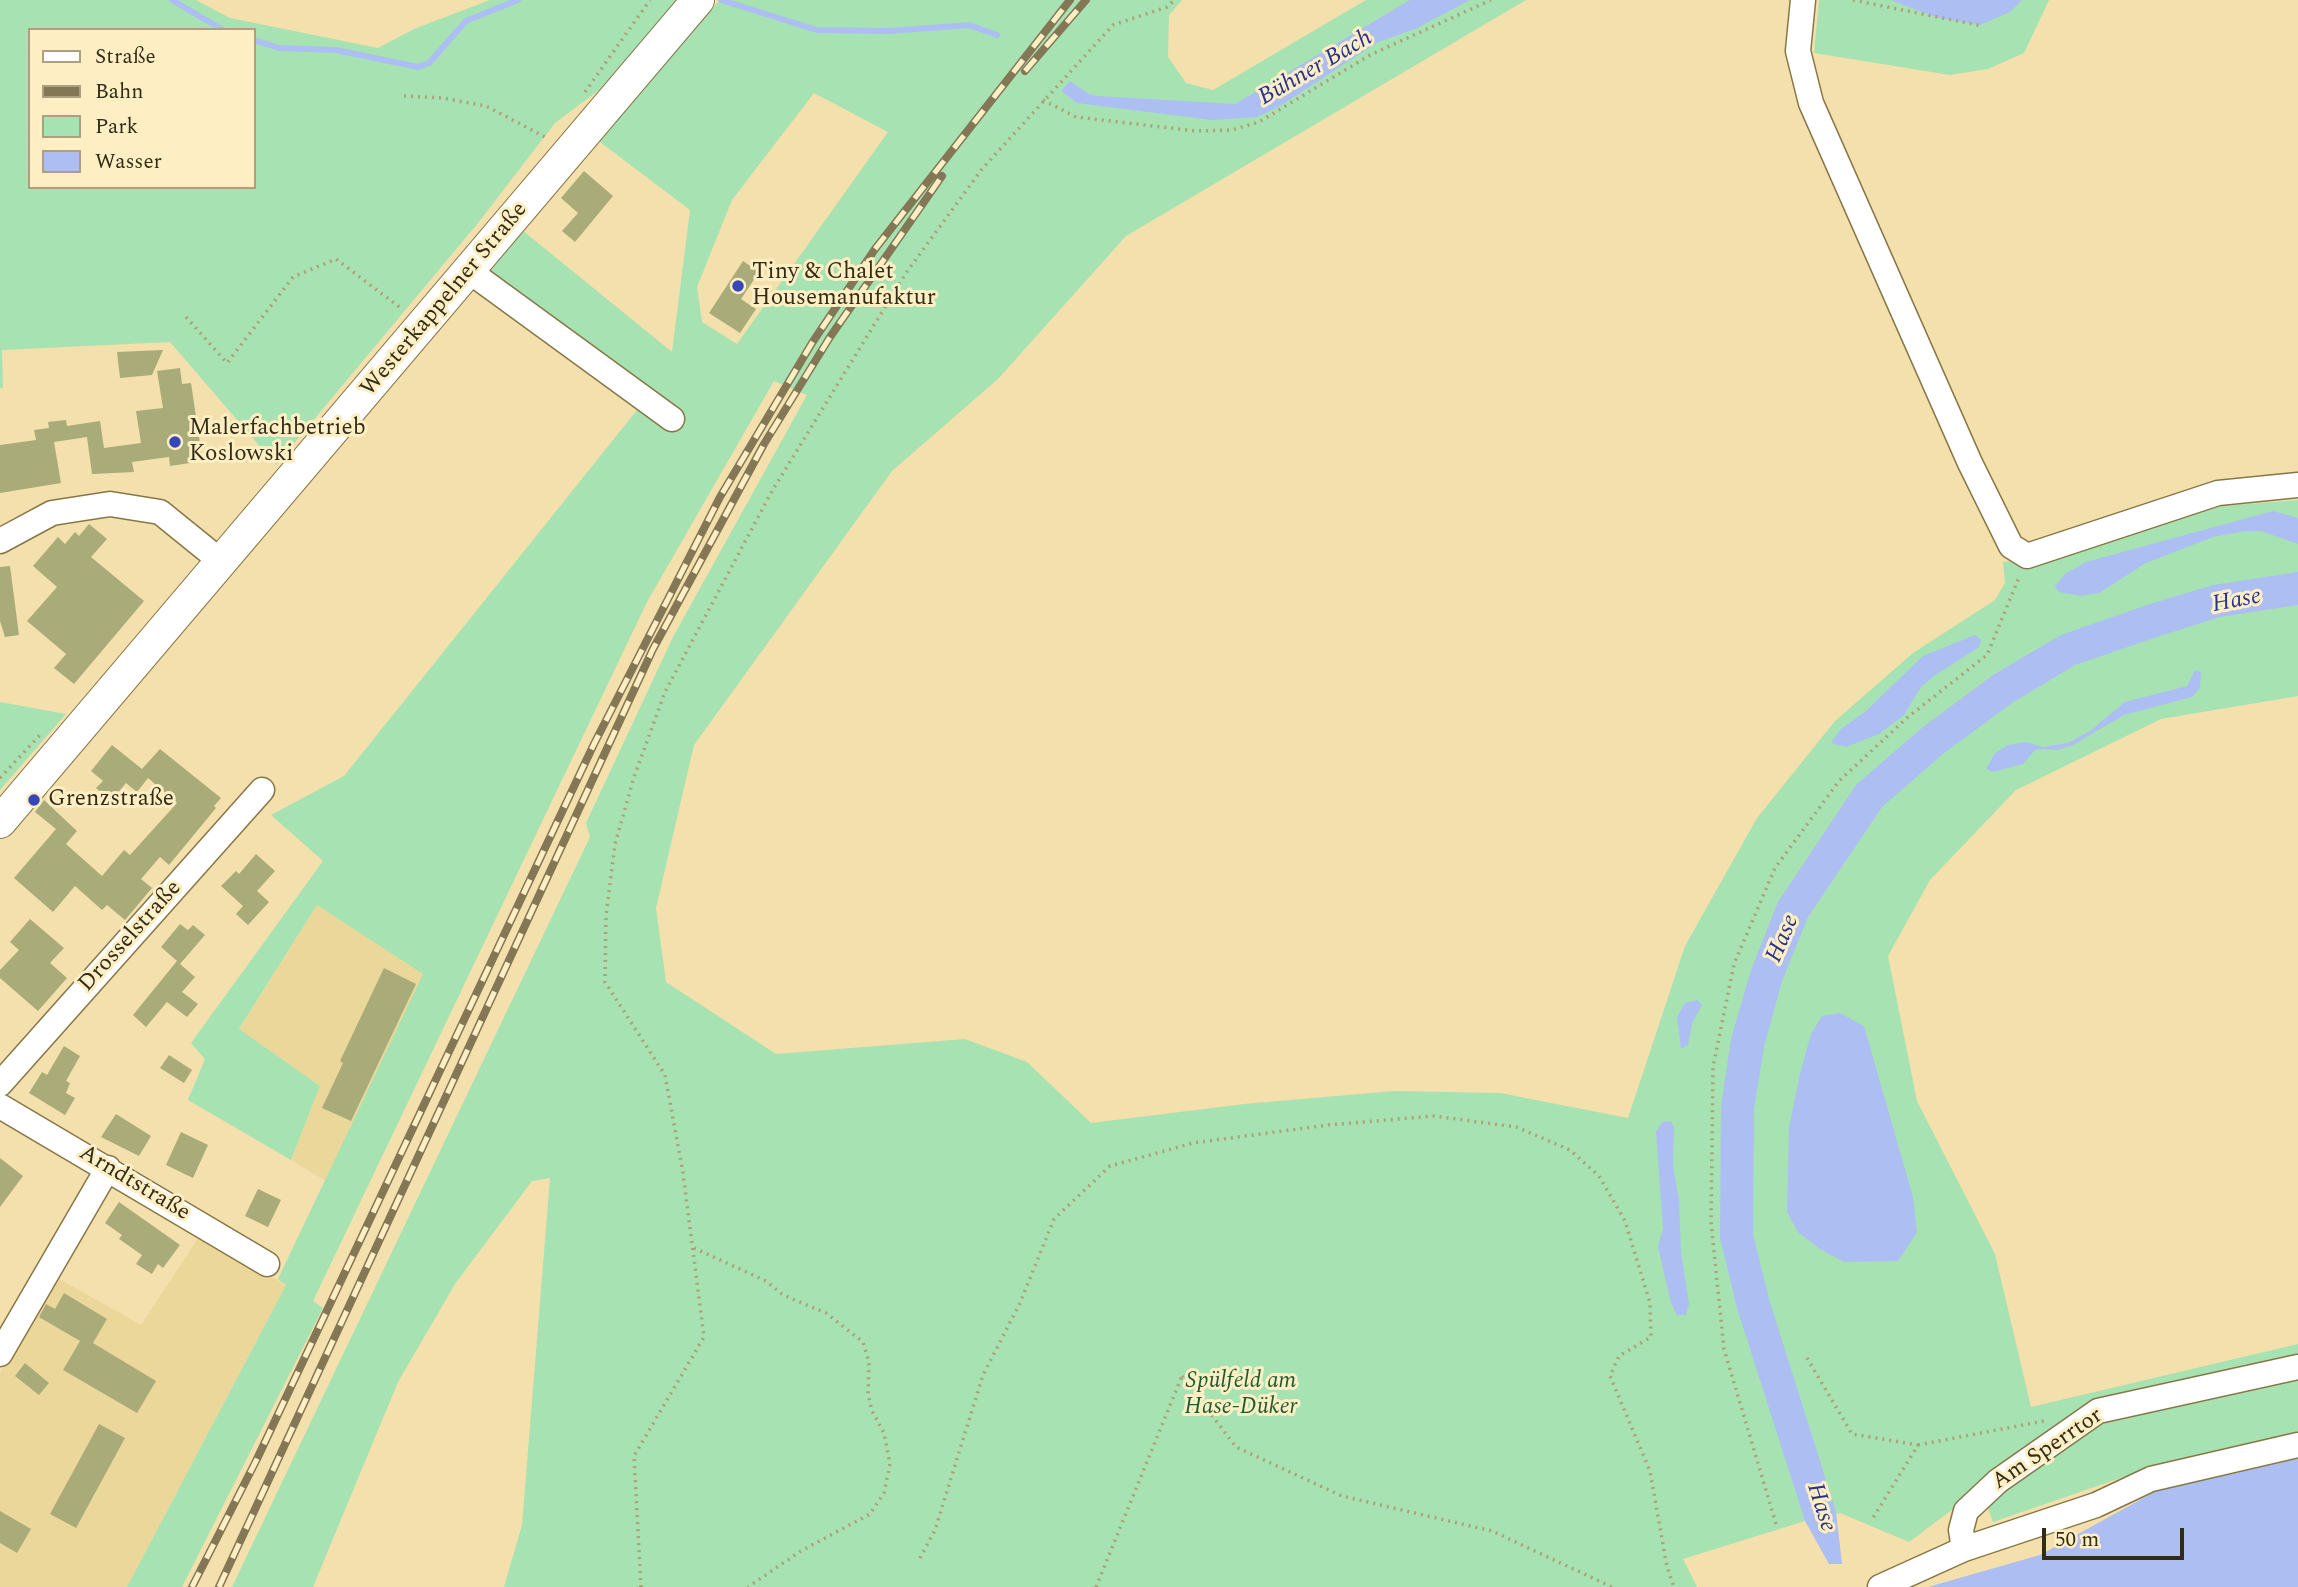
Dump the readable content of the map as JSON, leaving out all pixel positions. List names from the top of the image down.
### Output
{
  "streets": {
    "main road": ["Westerkappelner Straße"],
    "street": ["Drosselstraße", "Arndtstraße", "Am Sperrtor"]
  },
  "water": ["Bühner Bach", "Hase"],
  "parks": ["Spülfeld am Hase-Düker"],
  "places": ["Tiny & Chalet Housemanufaktur", "Malerfachbetrieb Koslowski", "Grenzstraße"],
  "legend": [
    "Straße",
    "Bahn",
    "Park",
    "Wasser"
  ],
  "scale_bar": "50 m"
}
